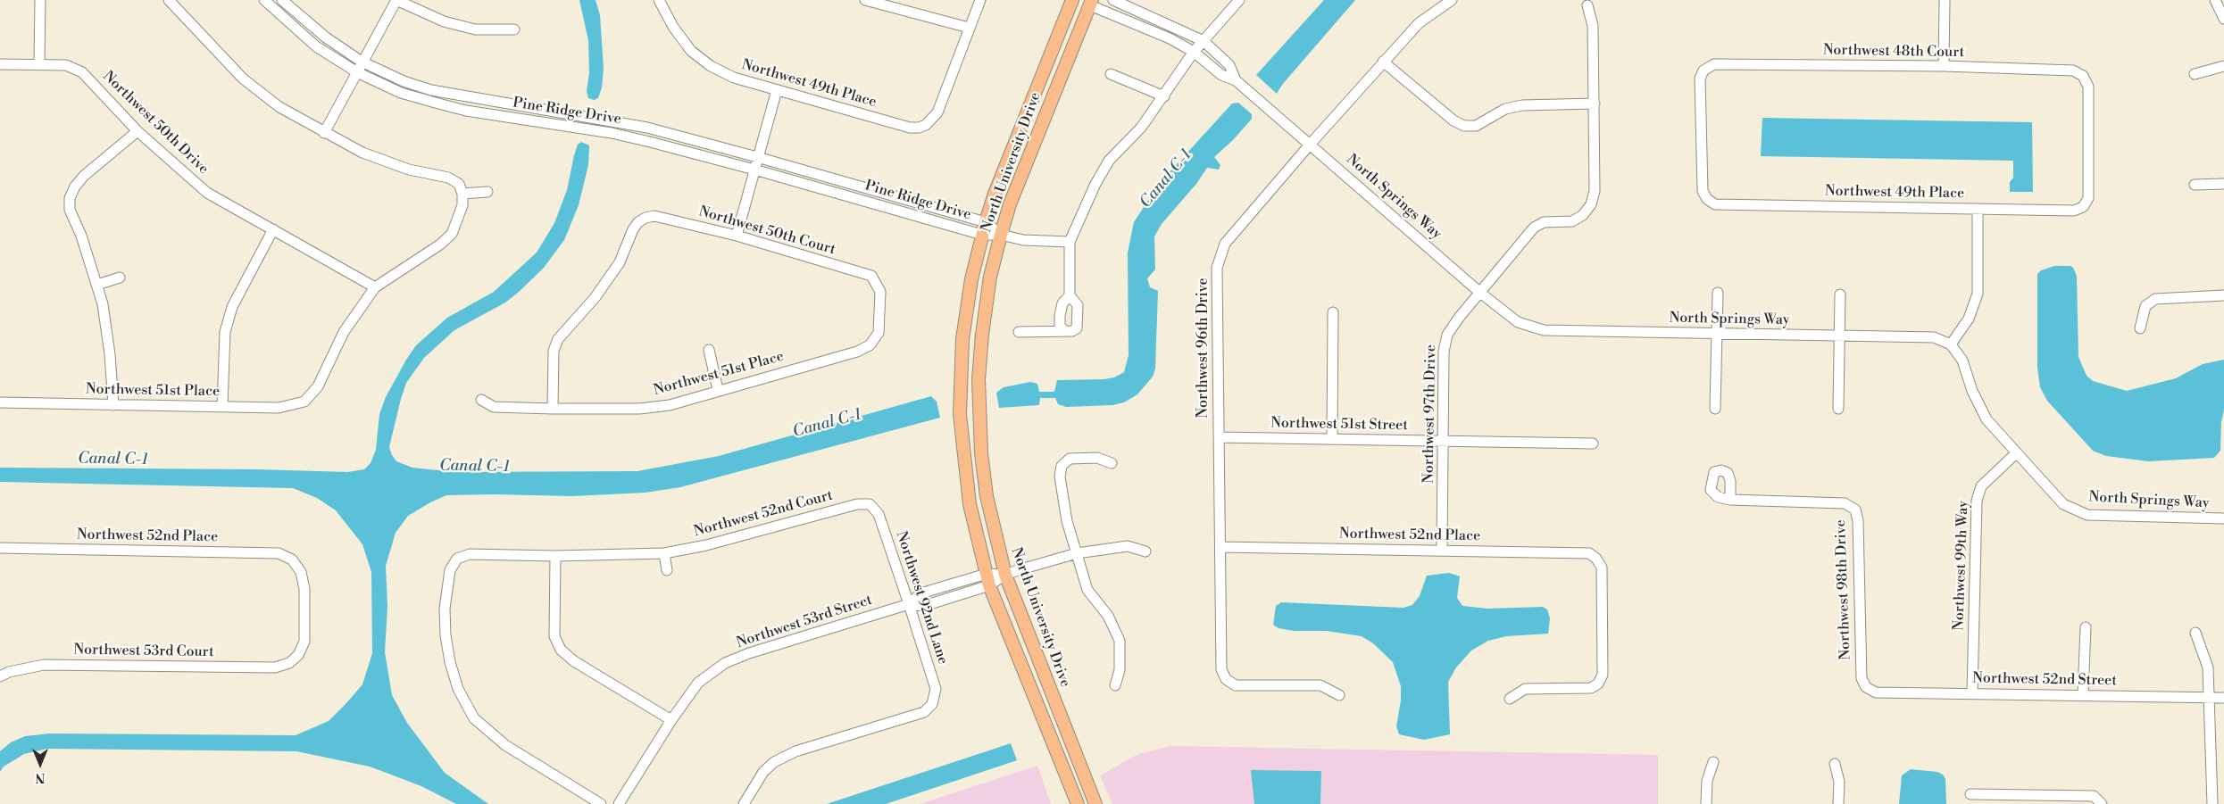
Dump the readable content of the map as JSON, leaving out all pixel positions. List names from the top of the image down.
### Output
{
  "streets": {
    "main road": ["North University Drive"],
    "street": [
      "Northwest 48th Court",
      "Northwest 49th Place",
      "Pine Ridge Drive",
      "Northwest 50th Drive",
      "North Springs Way",
      "Northwest 50th Court",
      "Northwest 96th Drive",
      "Northwest 51st Place",
      "Northwest 97th Drive",
      "Northwest 51st Street",
      "Northwest 52nd Court",
      "Northwest 52nd Place",
      "Northwest 99th Way",
      "Northwest 98th Drive",
      "Northwest 92nd Lane",
      "Northwest 53rd Street",
      "Northwest 53rd Court",
      "Northwest 52nd Street"
    ]
  },
  "crossings": [
    ["Northwest 48th Court", "Northwest 49th Place"],
    ["Pine Ridge Drive", "North University Drive"],
    ["Northwest 50th Drive", "Northwest 51st Place"],
    ["North University Drive", "North Springs Way"],
    ["North University Drive", "Northwest 53rd Street"],
    ["North Springs Way", "Northwest 96th Drive"],
    ["North Springs Way", "Northwest 97th Drive"],
    ["North Springs Way", "Northwest 99th Way"],
    ["Northwest 50th Court", "Northwest 51st Place"],
    ["Northwest 96th Drive", "Northwest 51st Street"],
    ["Northwest 96th Drive", "Northwest 52nd Place"],
    ["Northwest 97th Drive", "Northwest 51st Street"],
    ["Northwest 97th Drive", "Northwest 52nd Place"],
    ["Northwest 52nd Court", "Northwest 92nd Lane"],
    ["Northwest 52nd Place", "Northwest 53rd Court"],
    ["Northwest 99th Way", "Northwest 52nd Street"],
    ["Northwest 98th Drive", "Northwest 52nd Street"],
    ["Northwest 92nd Lane", "Northwest 53rd Street"]
  ],
  "water": ["Canal C-1"],
  "north": "bottom"
}
